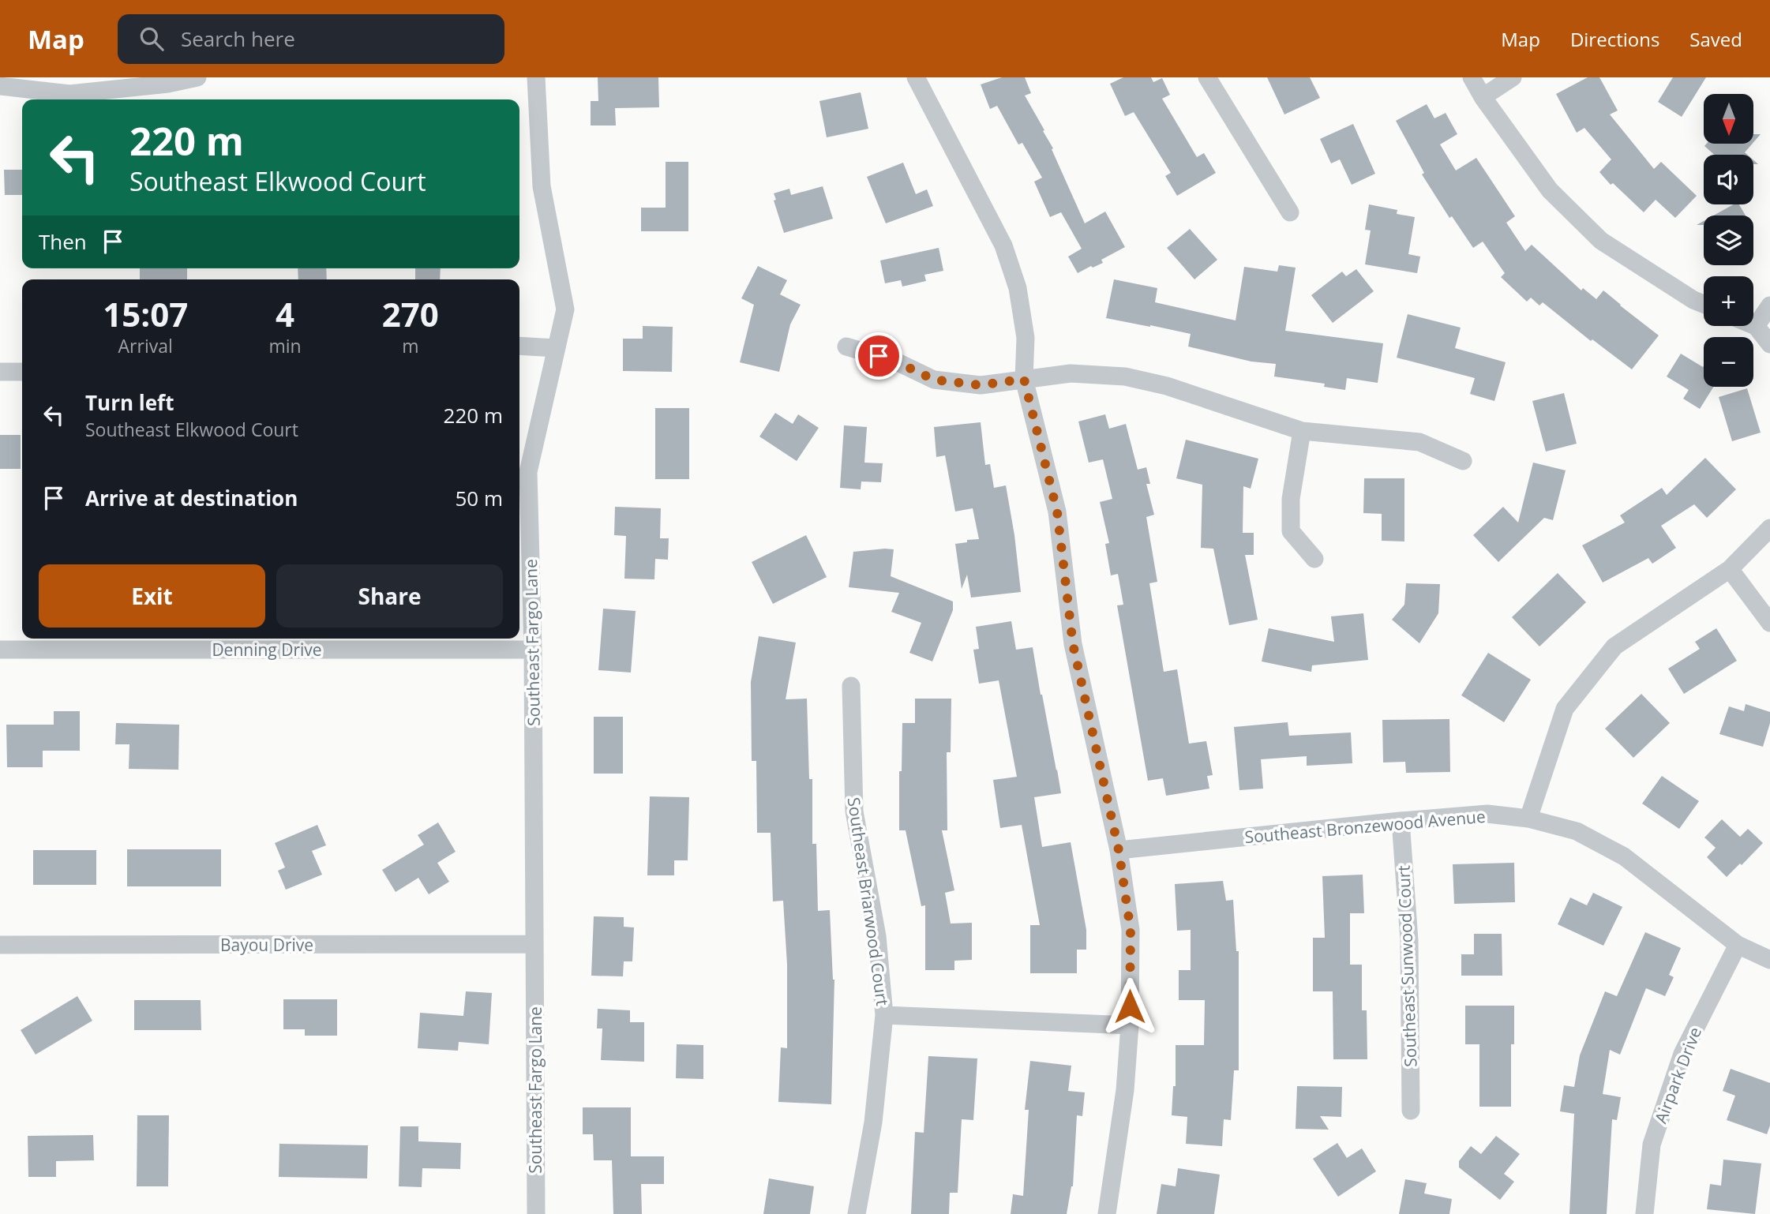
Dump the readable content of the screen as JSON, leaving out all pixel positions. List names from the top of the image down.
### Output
{
  "streets": {
    "street": [
      "Southeast Fargo Lane",
      "Denning Drive",
      "Southeast Bronzewood Avenue",
      "Southeast Briarwood Court",
      "Bayou Drive",
      "Southeast Sunwood Court",
      "Airpark Drive"
    ]
  },
  "crossings": [
    ["Southeast Fargo Lane", "Denning Drive"],
    ["Southeast Fargo Lane", "Bayou Drive"],
    ["Southeast Bronzewood Avenue", "Southeast Sunwood Court"],
    ["Southeast Bronzewood Avenue", "Airpark Drive"]
  ],
  "north": "bottom",
  "page": {
    "header": "Map",
    "search": "Search here",
    "nav": ["Map", "Directions", "Saved"],
    "map_buttons": ["+", "−"],
    "turn": ["220 m", "Southeast Elkwood Court"],
    "then": "Then",
    "eta": [
      "15:07",
      "Arrival",
      "4",
      "min",
      "270",
      "m"
    ],
    "list": [
      {
        "name": "Turn left",
        "note": "Southeast Elkwood Court",
        "value": "220 m"
      },
      {
        "name": "Arrive at destination",
        "value": "50 m"
      }
    ],
    "buttons": ["Exit", "Share"]
  }
}
